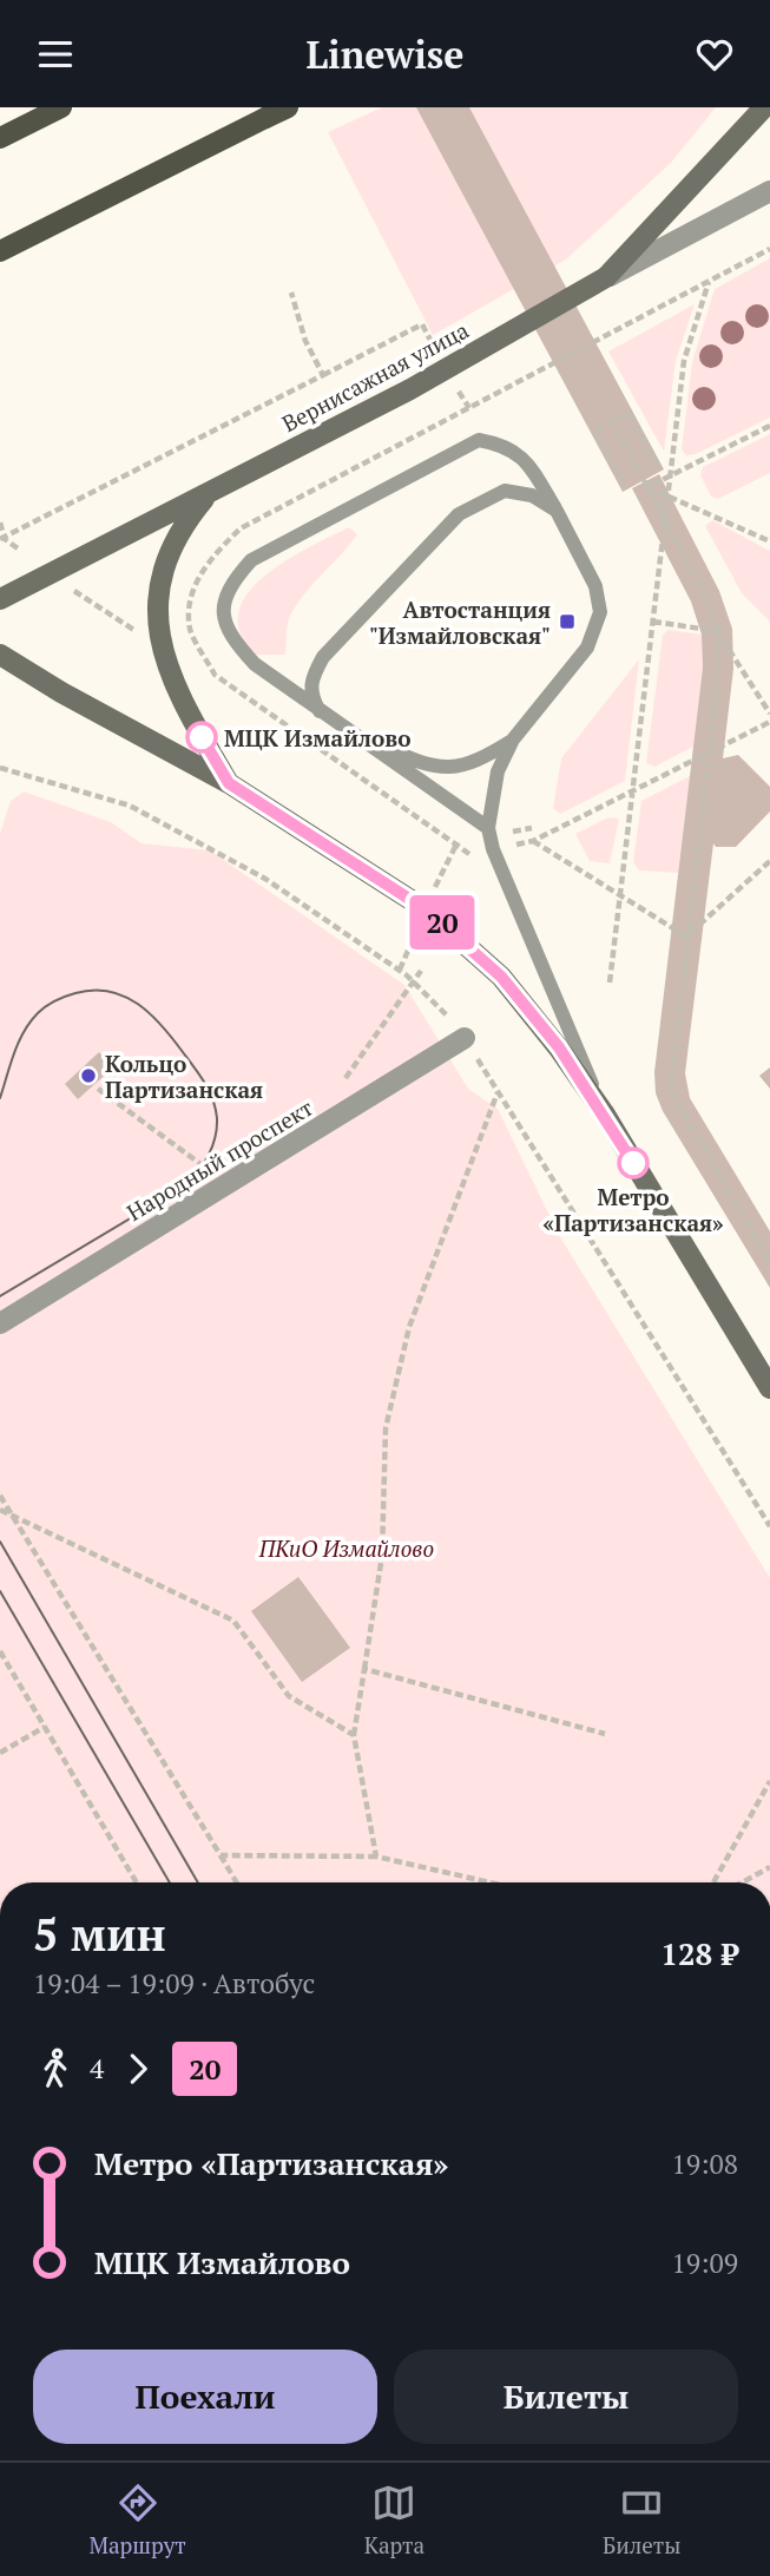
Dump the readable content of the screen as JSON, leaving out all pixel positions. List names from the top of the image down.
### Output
{
  "streets": {
    "main road": ["Вернисажная улица"],
    "street": ["Народный проспект"]
  },
  "parks": ["ПКиО Измайлово"],
  "places": {
    "transit": ["Автостанция \"Измайловская\""],
    "other": ["МЦК Измайлово", "Кольцо Партизанская", "Метро «Партизанская»"]
  },
  "lines": ["bus line 20"],
  "page": {
    "header": "Linewise",
    "on_map": "20",
    "heading": ["5 мин", "19:04 – 19:09 · Автобус", "128 ₽"],
    "legs": ["4", "20"],
    "list": [
      {
        "name": "Метро «Партизанская»",
        "value": "19:08"
      },
      {
        "name": "МЦК Измайлово",
        "value": "19:09"
      }
    ],
    "buttons": ["Поехали", "Билеты"],
    "tabs": ["Маршрут", "Карта", "Билеты"]
  }
}
